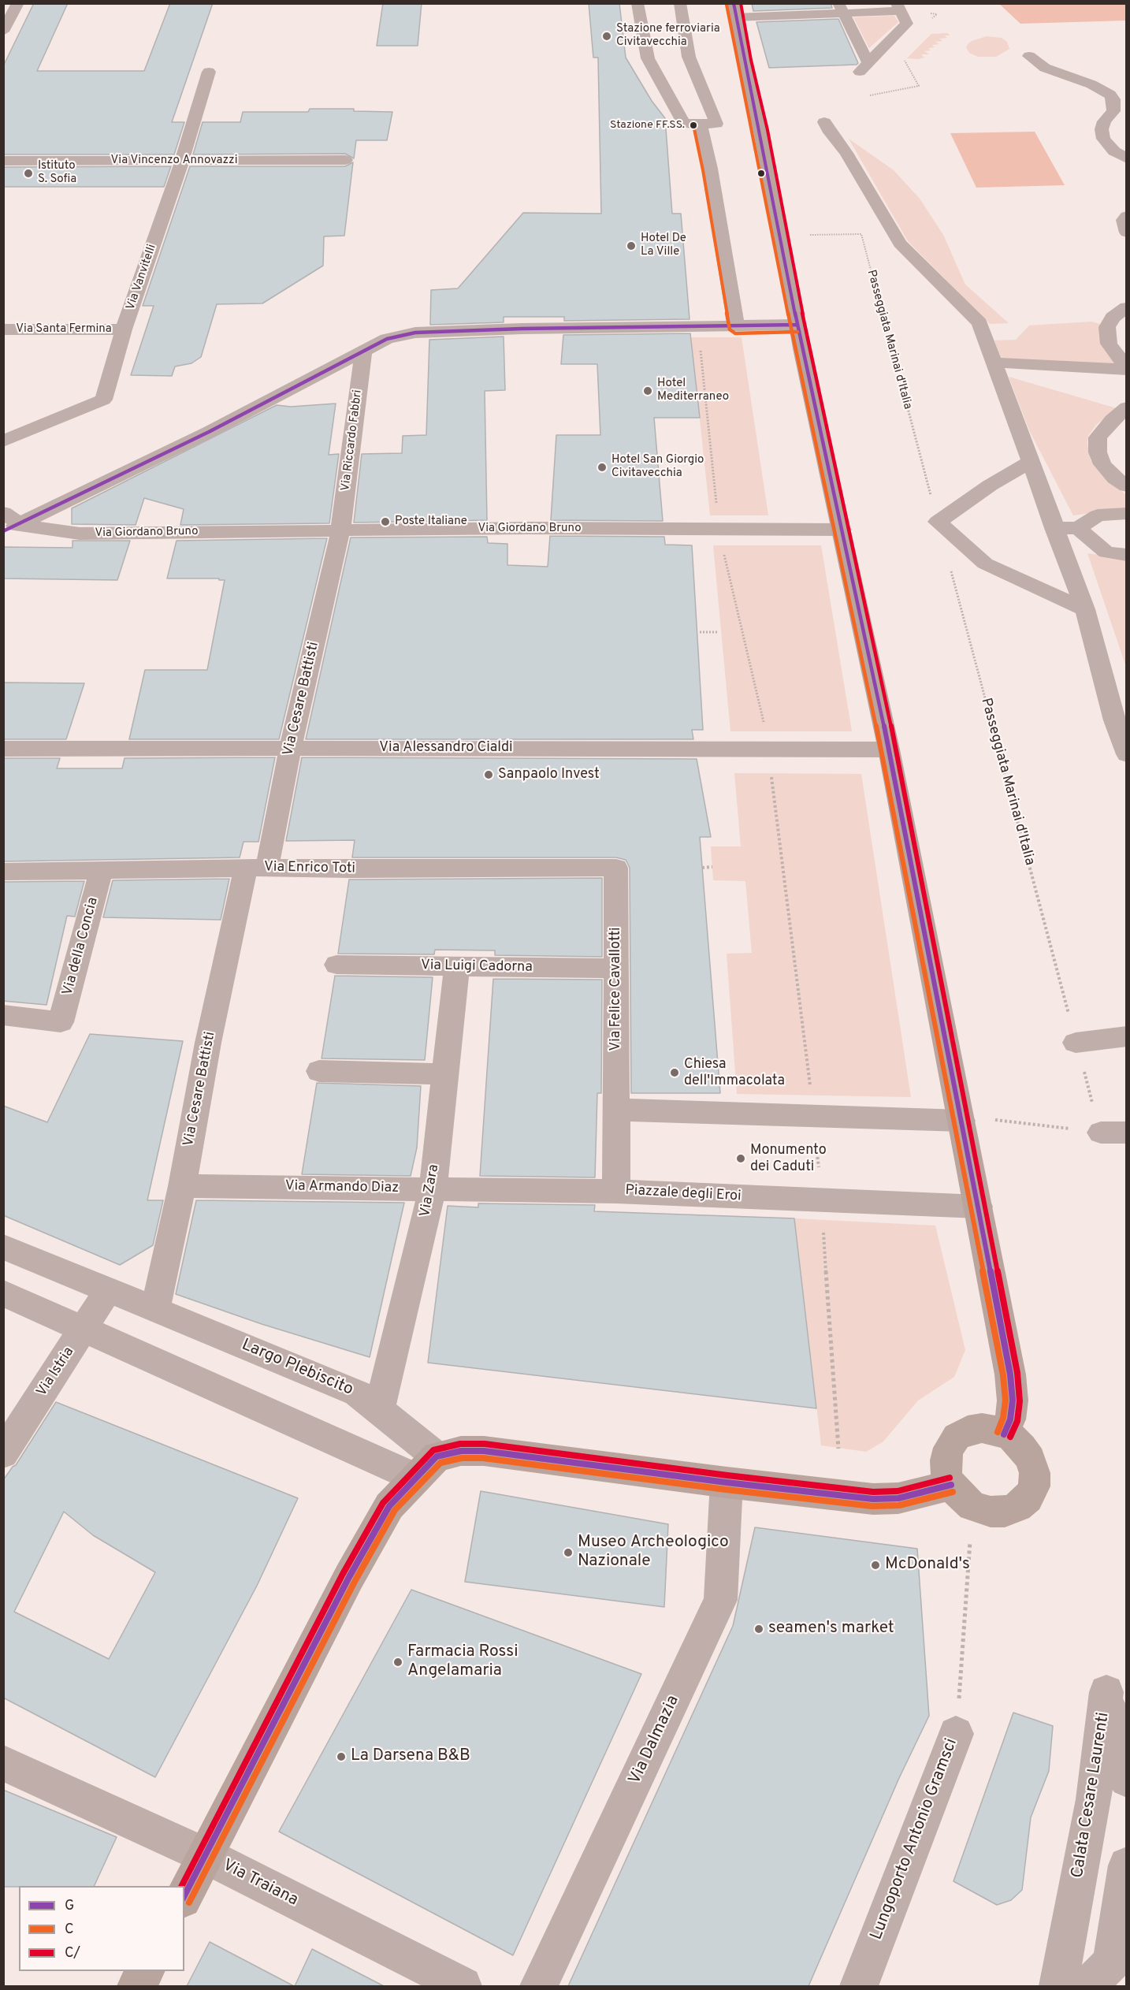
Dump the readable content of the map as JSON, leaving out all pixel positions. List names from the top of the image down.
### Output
{
  "streets": {
    "street": [
      "Via Vincenzo Annovazzi",
      "Via Vanvitelli",
      "Via Santa Fermina",
      "Via Riccardo Fabbri",
      "Via Giordano Bruno",
      "Via Cesare Battisti",
      "Via Alessandro Cialdi",
      "Via Enrico Toti",
      "Via della Concia",
      "Via Luigi Cadorna",
      "Via Felice Cavallotti",
      "Via Armando Diaz",
      "Via Zara",
      "Piazzale degli Eroi",
      "Largo Plebiscito",
      "Via Istria",
      "Via Dalmazia",
      "Calata Cesare Laurenti",
      "Lungoporto Antonio Gramsci",
      "Via Traiana"
    ],
    "path": ["Passeggiata Marinai d'Italia"]
  },
  "crossings": [
    ["Via Vincenzo Annovazzi", "Via Vanvitelli"],
    ["Via Vanvitelli", "Via Santa Fermina"],
    ["Via Riccardo Fabbri", "Via Giordano Bruno"],
    ["Via Riccardo Fabbri", "Via Cesare Battisti"],
    ["Via Giordano Bruno", "Via Cesare Battisti"],
    ["Via Cesare Battisti", "Via Alessandro Cialdi"],
    ["Via Cesare Battisti", "Via Enrico Toti"],
    ["Via Cesare Battisti", "Via Armando Diaz"],
    ["Via Cesare Battisti", "Largo Plebiscito"],
    ["Via Enrico Toti", "Via della Concia"],
    ["Via Enrico Toti", "Via Felice Cavallotti"],
    ["Via Luigi Cadorna", "Via Felice Cavallotti"],
    ["Via Luigi Cadorna", "Via Zara"],
    ["Via Felice Cavallotti", "Piazzale degli Eroi"],
    ["Via Armando Diaz", "Via Zara"],
    ["Via Armando Diaz", "Piazzale degli Eroi"],
    ["Via Zara", "Largo Plebiscito"],
    ["Largo Plebiscito", "Via Istria"]
  ],
  "places": [
    "Stazione ferroviaria Civitavecchia",
    "Stazione FF.SS.",
    "Istituto S. Sofia",
    "Hotel De La Ville",
    "Hotel Mediterraneo",
    "Hotel San Giorgio Civitavecchia",
    "Poste Italiane",
    "Sanpaolo Invest",
    "Chiesa dell'Immacolata",
    "Monumento dei Caduti",
    "Museo Archeologico Nazionale",
    "McDonald's",
    "seamen's market",
    "Farmacia Rossi Angelamaria",
    "La Darsena B&B"
  ],
  "lines": ["transit line G", "transit line C/", "transit line C"],
  "legend": ["G", "C", "C/"]
}
